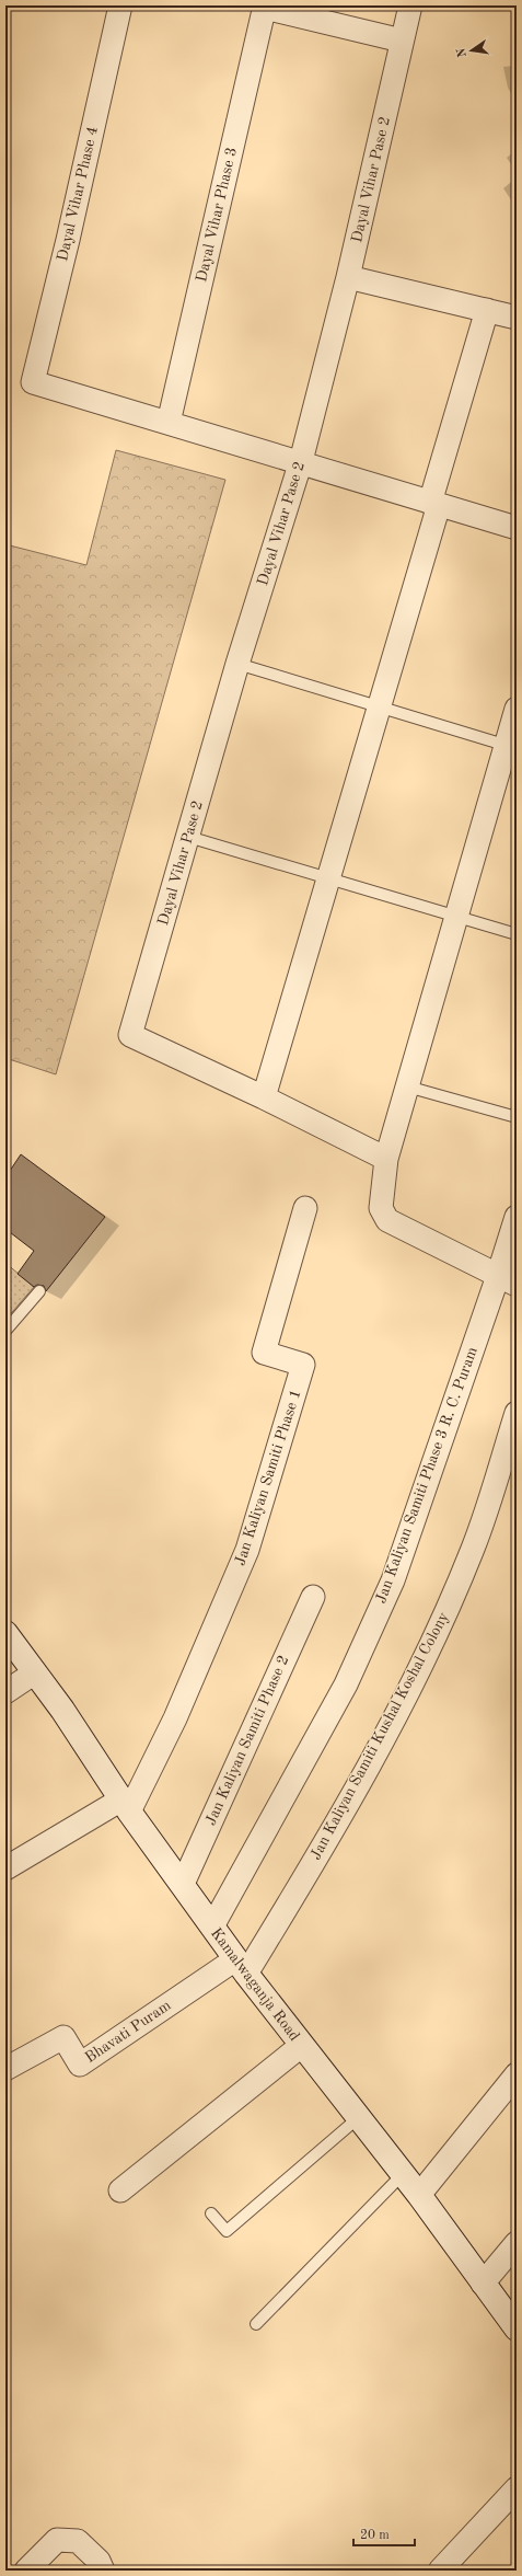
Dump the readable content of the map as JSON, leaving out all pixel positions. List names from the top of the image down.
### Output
{
  "streets": {
    "main road": ["Kamalwaganja Road"],
    "street": [
      "Dayal Vihar Pase 2",
      "Dayal Vihar Phase 4",
      "Dayal Vihar Phase 3",
      "Jan Kaliyan Samiti Phase 3 R. C. Puram",
      "Jan Kaliyan Samiti Phase 1",
      "Jan Kaliyan Samiti Kushal Koshal Colony",
      "Jan Kaliyan Samiti Phase 2",
      "Bhavati Puram"
    ]
  },
  "crossings": [
    ["Dayal Vihar Phase 4", "Dayal Vihar Phase 3"],
    ["Jan Kaliyan Samiti Phase 3 R. C. Puram", "Kamalwaganja Road"],
    ["Jan Kaliyan Samiti Phase 1", "Kamalwaganja Road"],
    ["Jan Kaliyan Samiti Kushal Koshal Colony", "Kamalwaganja Road"],
    ["Jan Kaliyan Samiti Kushal Koshal Colony", "Bhavati Puram"],
    ["Jan Kaliyan Samiti Phase 2", "Kamalwaganja Road"],
    ["Kamalwaganja Road", "Bhavati Puram"]
  ],
  "scale_bar": "20 m",
  "north": "left"
}
